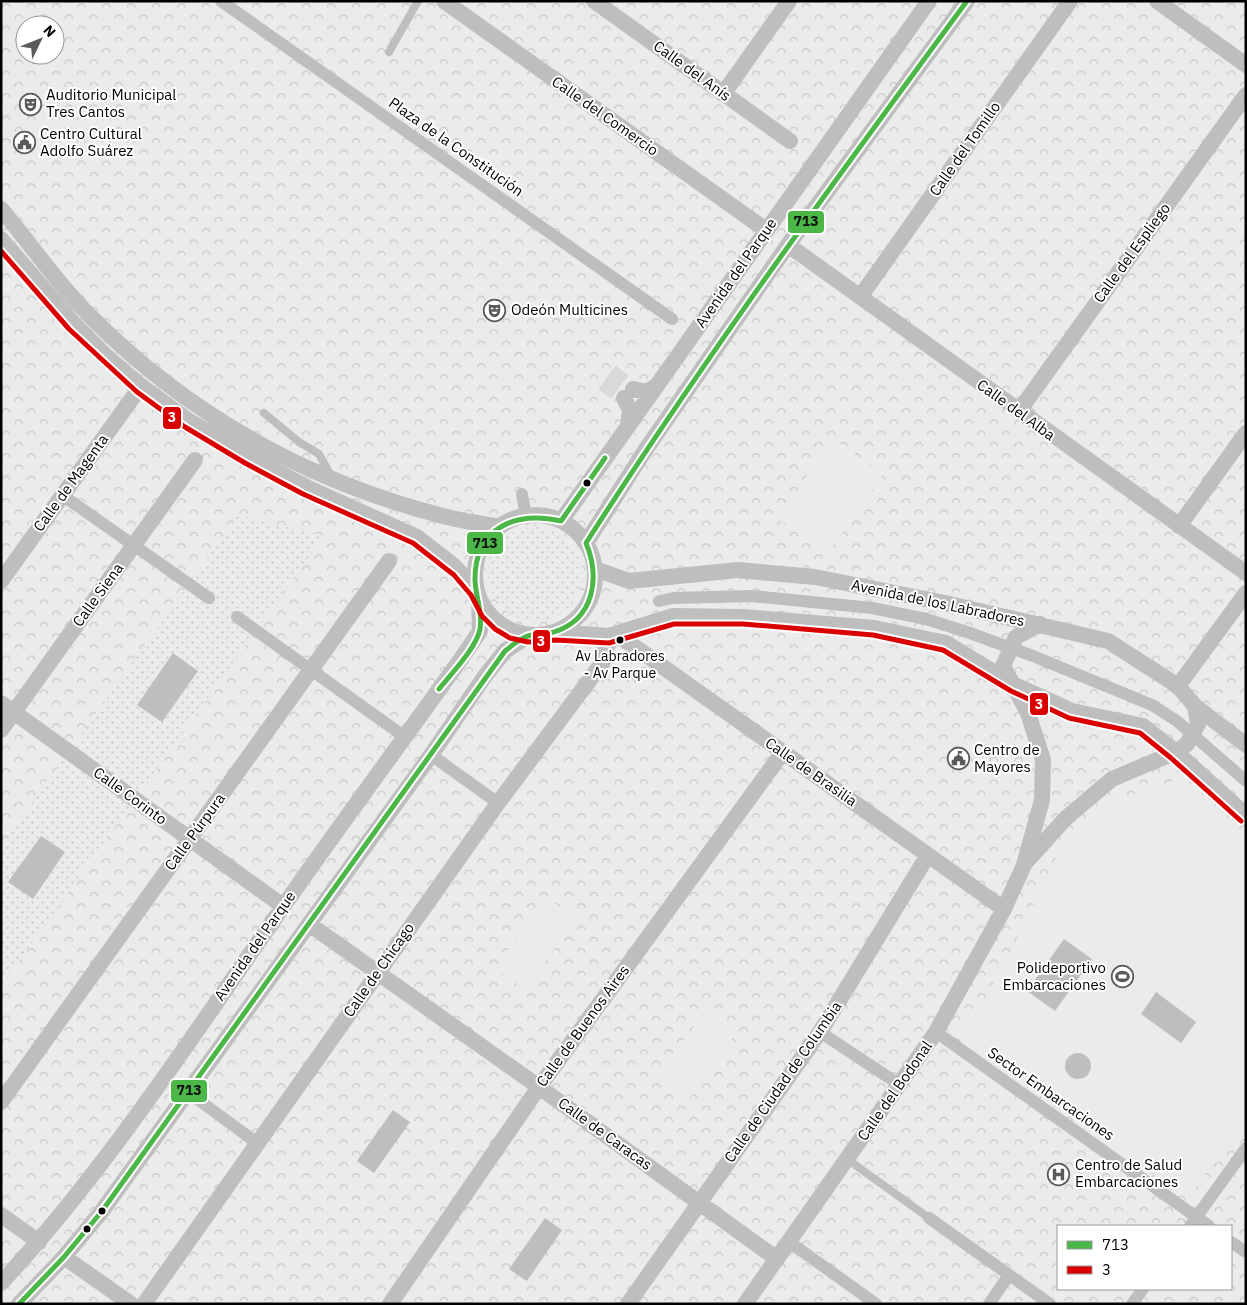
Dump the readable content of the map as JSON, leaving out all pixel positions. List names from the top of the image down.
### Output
{
  "streets": {
    "street": [
      "Calle del Anís",
      "Calle del Comercio",
      "Plaza de la Constitución",
      "Calle del Tomillo",
      "Calle del Espliego",
      "Avenida del Parque",
      "Calle del Alba",
      "Calle de Magenta",
      "Calle Siena",
      "Avenida de los Labradores",
      "Calle de Brasilia",
      "Calle Corinto",
      "Calle Púrpura",
      "Calle de Chicago",
      "Calle de Buenos Aires",
      "Calle de Ciudad de Columbia",
      "Calle del Bodonal",
      "Sector Embarcaciones",
      "Calle de Caracas"
    ]
  },
  "crossings": [
    ["Calle del Comercio", "Avenida del Parque"],
    ["Calle del Tomillo", "Calle del Alba"],
    ["Calle del Espliego", "Calle del Alba"],
    ["Avenida del Parque", "Calle del Alba"],
    ["Avenida del Parque", "Avenida de los Labradores"],
    ["Avenida del Parque", "Calle Corinto"],
    ["Avenida del Parque", "Calle de Caracas"],
    ["Calle Siena", "Calle Corinto"],
    ["Calle de Brasilia", "Calle de Chicago"],
    ["Calle de Brasilia", "Calle de Buenos Aires"],
    ["Calle de Brasilia", "Calle de Ciudad de Columbia"],
    ["Calle de Brasilia", "Calle del Bodonal"],
    ["Calle Corinto", "Calle Púrpura"],
    ["Calle de Chicago", "Calle de Caracas"],
    ["Calle de Buenos Aires", "Calle de Caracas"],
    ["Calle de Ciudad de Columbia", "Calle de Caracas"],
    ["Calle del Bodonal", "Sector Embarcaciones"],
    ["Calle del Bodonal", "Calle de Caracas"]
  ],
  "places": {
    "theatre": ["Auditorio Municipal Tres Cantos", "Odeón Multicines"],
    "public building": ["Centro Cultural Adolfo Suárez", "Centro de Mayores"],
    "other": ["Av Labradores - Av Parque"],
    "sports": ["Polideportivo Embarcaciones"],
    "hospital": ["Centro de Salud Embarcaciones"]
  },
  "lines": ["transit line 713", "transit line 3"],
  "legend": ["713", "3"],
  "north": "top right"
}
